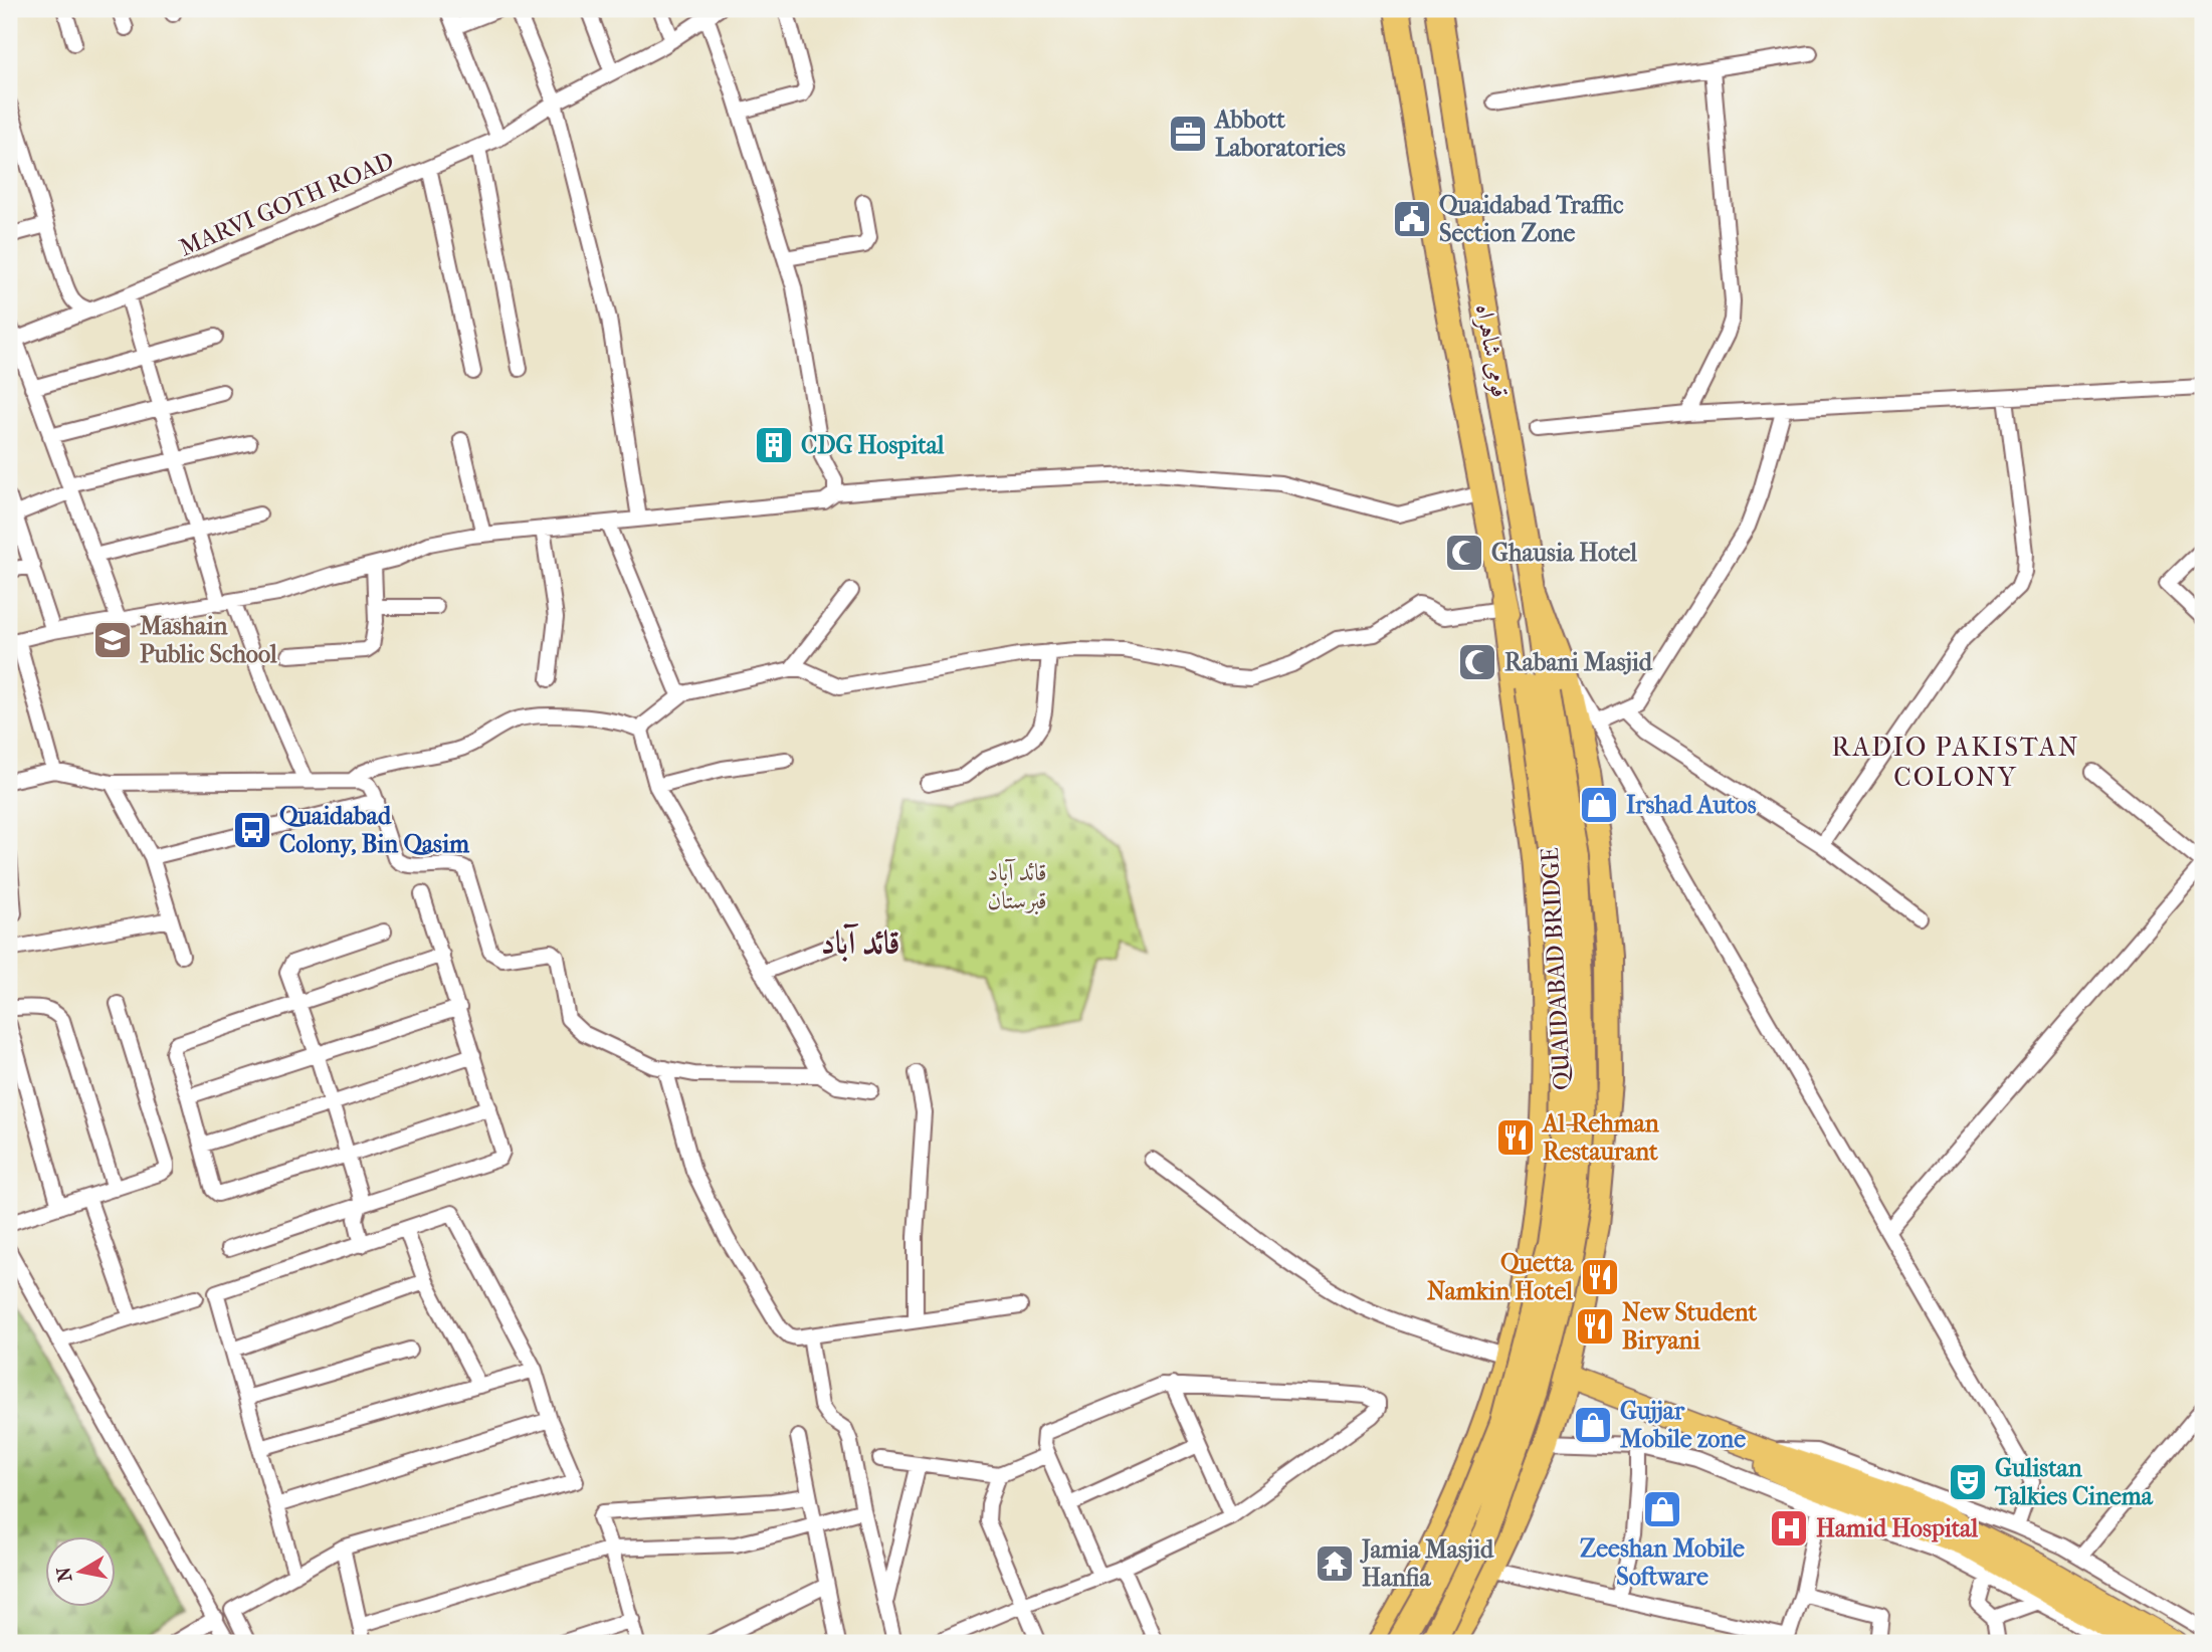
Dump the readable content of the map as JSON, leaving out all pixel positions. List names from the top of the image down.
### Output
{
  "streets": {
    "highway": ["قومی شاہراہ", "QUAIDABAD BRIDGE"],
    "street": ["MARVI GOTH ROAD"]
  },
  "crossings": [
    ["قومی شاہراہ", "QUAIDABAD BRIDGE"]
  ],
  "districts": ["RADIO PAKISTAN COLONY", "قائد آباد"],
  "parks": ["قائد آباد قبرستان"],
  "places": {
    "office": ["Abbott Laboratories"],
    "public building": ["Quaidabad Traffic Section Zone"],
    "building": ["CDG Hospital"],
    "mosque": ["Ghausia Hotel", "Rabani Masjid"],
    "school or university": ["Mashain Public School"],
    "shop": ["Irshad Autos", "Gujjar Mobile zone", "Zeeshan Mobile Software"],
    "bus stop": ["Quaidabad Colony, Bin Qasim"],
    "restaurant": ["Al-Rehman Restaurant", "Quetta Namkin Hotel", "New Student Biryani"],
    "theatre": ["Gulistan Talkies Cinema"],
    "hospital": ["Hamid Hospital"],
    "temple": ["Jamia Masjid Hanfia"]
  },
  "north": "left"
}
